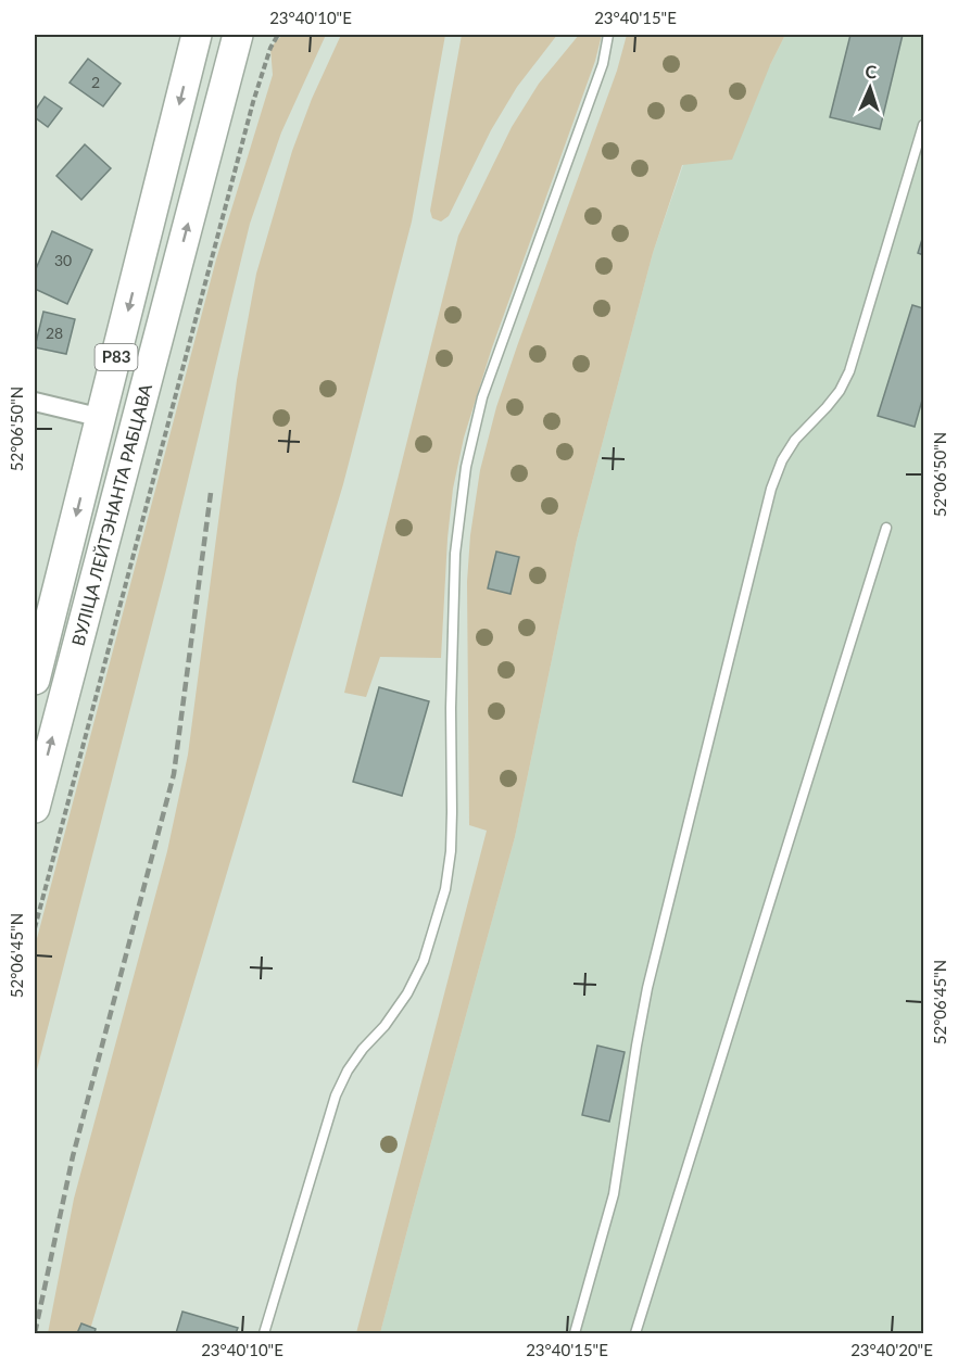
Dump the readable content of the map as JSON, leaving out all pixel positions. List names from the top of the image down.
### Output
{
  "streets": {
    "highway": ["Р83", "ВУЛІЦА ЛЕЙТЭНАНТА РАБЦАВА"]
  },
  "house_numbers": ["2", "30", "28"],
  "north": "top",
  "coordinates": [
    "23°40'10\"E",
    "23°40'15\"E",
    "52°06'50\"N",
    "52°06'45\"N",
    "23°40'20\"E"
  ]
}
